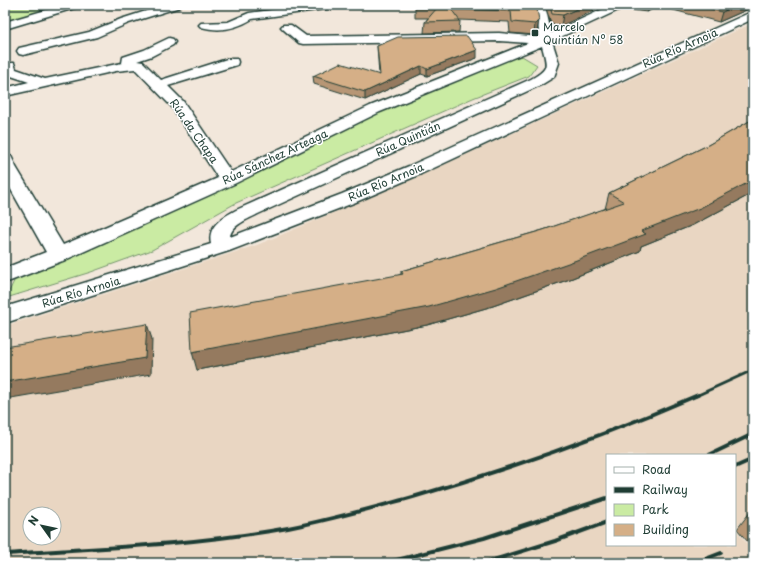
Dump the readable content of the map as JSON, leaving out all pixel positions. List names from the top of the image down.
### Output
{
  "streets": {
    "street": [
      "Rúa Río Arnoia",
      "Rúa da Chapa",
      "Rúa Quintián",
      "Rúa Sánchez Arteaga"
    ]
  },
  "crossings": [
    ["Rúa Río Arnoia", "Rúa Quintián"],
    ["Rúa da Chapa", "Rúa Sánchez Arteaga"],
    ["Rúa Quintián", "Rúa Sánchez Arteaga"]
  ],
  "places": {
    "transit": ["Marcelo Quintián Nº 58"]
  },
  "legend": [
    "Road",
    "Railway",
    "Park",
    "Building"
  ],
  "north": "top left"
}
